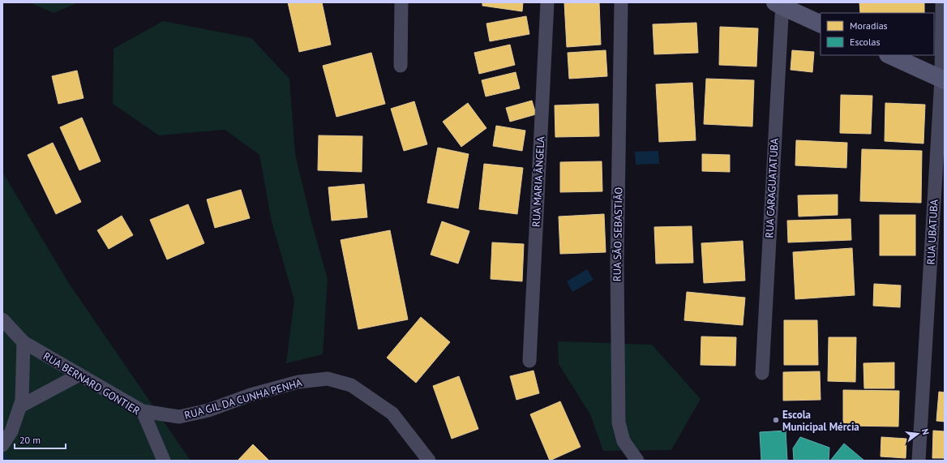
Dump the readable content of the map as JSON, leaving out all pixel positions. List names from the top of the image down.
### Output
{
  "streets": {
    "street": [
      "RUA MARIA ÂNGELA",
      "RUA CARAGUATATUBA",
      "RUA UBATUBA",
      "RUA SÃO SEBASTIÃO",
      "RUA BERNARD GONTIER",
      "RUA GIL DA CUNHA PENHA"
    ]
  },
  "crossings": [
    ["RUA BERNARD GONTIER", "RUA GIL DA CUNHA PENHA"]
  ],
  "places": ["Escola Municipal Mércia"],
  "legend": ["Moradias", "Escolas"],
  "scale_bar": "20 m",
  "north": "right"
}
